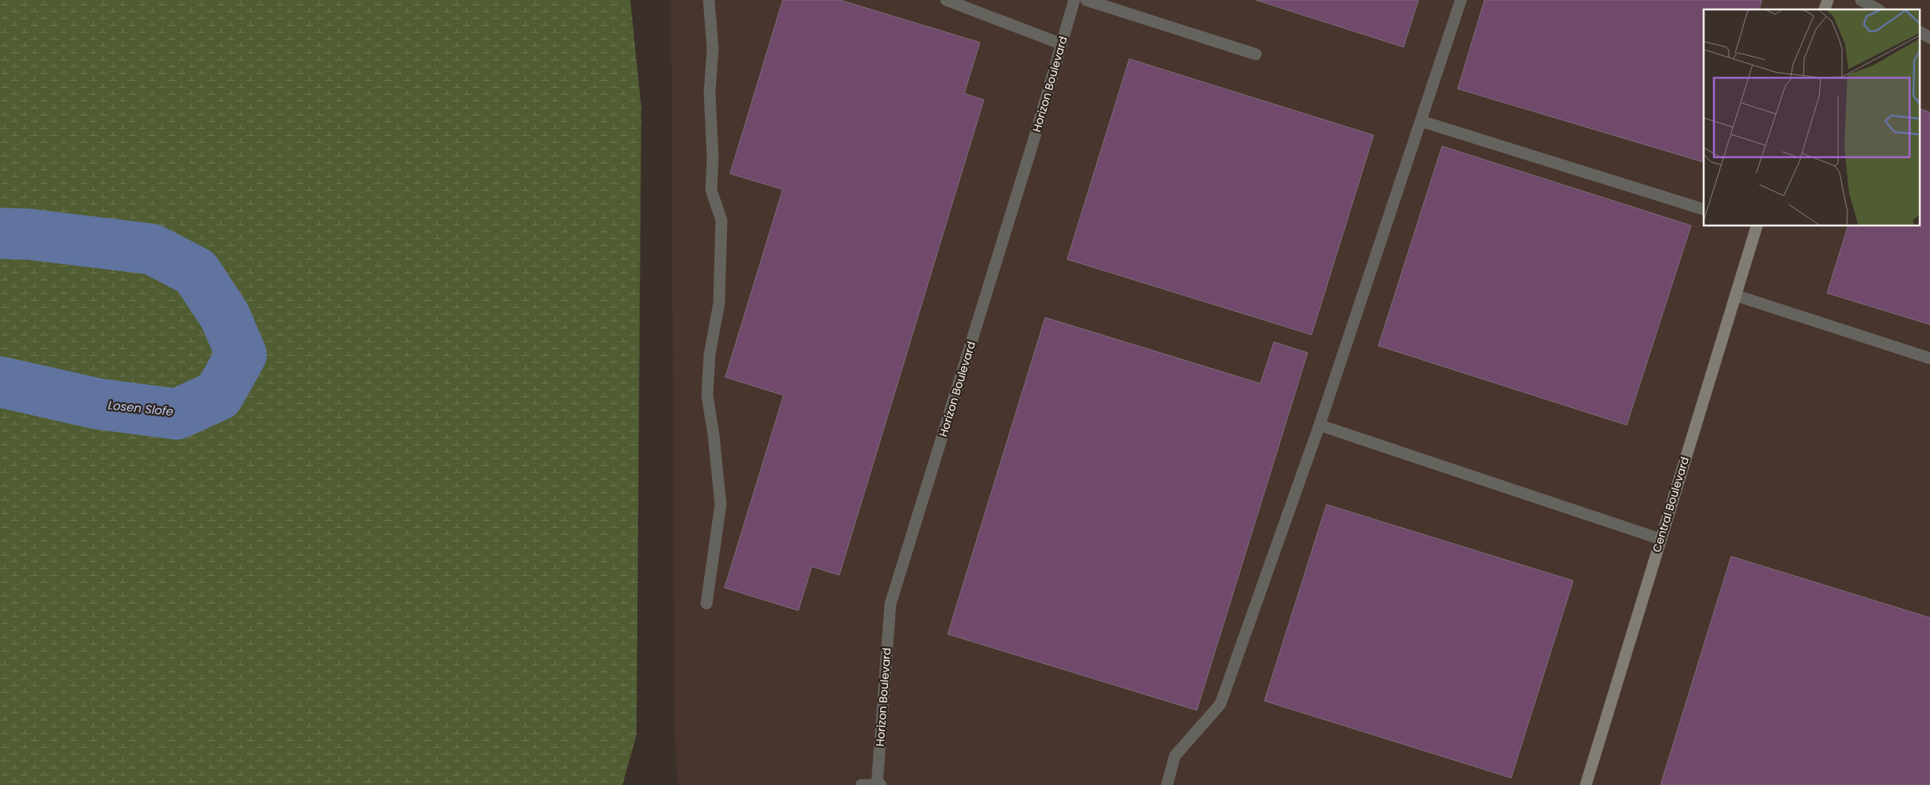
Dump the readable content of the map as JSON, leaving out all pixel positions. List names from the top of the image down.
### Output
{
  "streets": {
    "street": ["Horizon Boulevard", "Central Boulevard"]
  },
  "water": ["Losen Slofe"]
}
